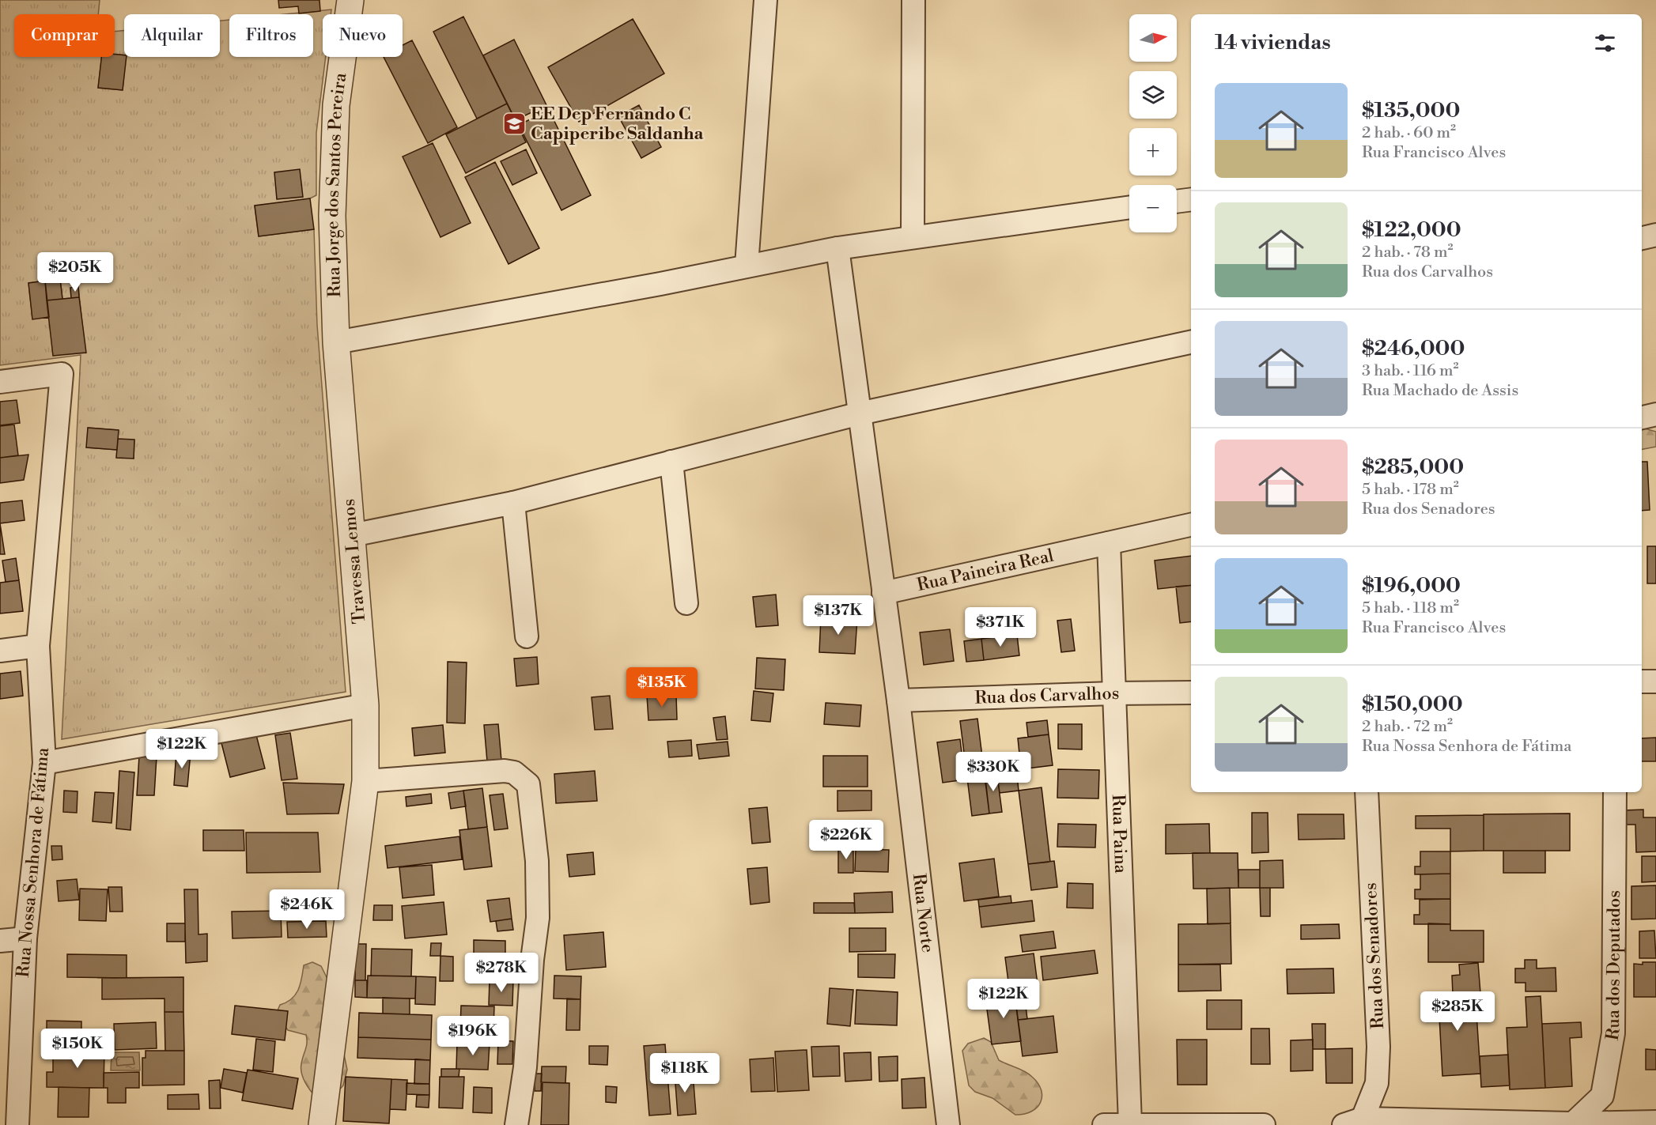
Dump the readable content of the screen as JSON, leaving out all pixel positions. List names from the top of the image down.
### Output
{
  "streets": {
    "street": [
      "Rua Jorge dos Santos Pereira",
      "Travessa Lemos",
      "Rua Paineira Real",
      "Rua dos Carvalhos",
      "Rua Paina",
      "Rua Nossa Senhora de Fátima",
      "Rua Norte",
      "Rua dos Senadores",
      "Rua dos Deputados"
    ]
  },
  "crossings": [
    ["Rua Jorge dos Santos Pereira", "Travessa Lemos"],
    ["Rua Paineira Real", "Rua Paina"],
    ["Rua dos Carvalhos", "Rua Paina"],
    ["Rua dos Carvalhos", "Rua Norte"]
  ],
  "places": {
    "school or university": ["EE Dep Fernando C Capiperibe Saldanha"]
  },
  "north": "right",
  "page": {
    "map_buttons": ["+", "−"],
    "chip": [
      "Comprar",
      "Alquilar",
      "Filtros",
      "Nuevo"
    ],
    "heading": "14 viviendas",
    "list": [
      {
        "name": "$135,000",
        "note": "2 hab. · 60 m² · Rua Francisco Alves"
      },
      {
        "name": "$122,000",
        "note": "2 hab. · 78 m² · Rua dos Carvalhos"
      },
      {
        "name": "$246,000",
        "note": "3 hab. · 116 m² · Rua Machado de Assis"
      },
      {
        "name": "$285,000",
        "note": "5 hab. · 178 m² · Rua dos Senadores"
      },
      {
        "name": "$196,000",
        "note": "5 hab. · 118 m² · Rua Francisco Alves"
      },
      {
        "name": "$150,000",
        "note": "2 hab. · 72 m² · Rua Nossa Senhora de Fátima"
      }
    ],
    "price": [
      "$205K",
      "$137K",
      "$371K",
      "$135K",
      "$122K",
      "$330K",
      "$226K",
      "$246K",
      "$278K",
      "$122K",
      "$285K",
      "$196K",
      "$150K",
      "$118K"
    ]
  }
}
